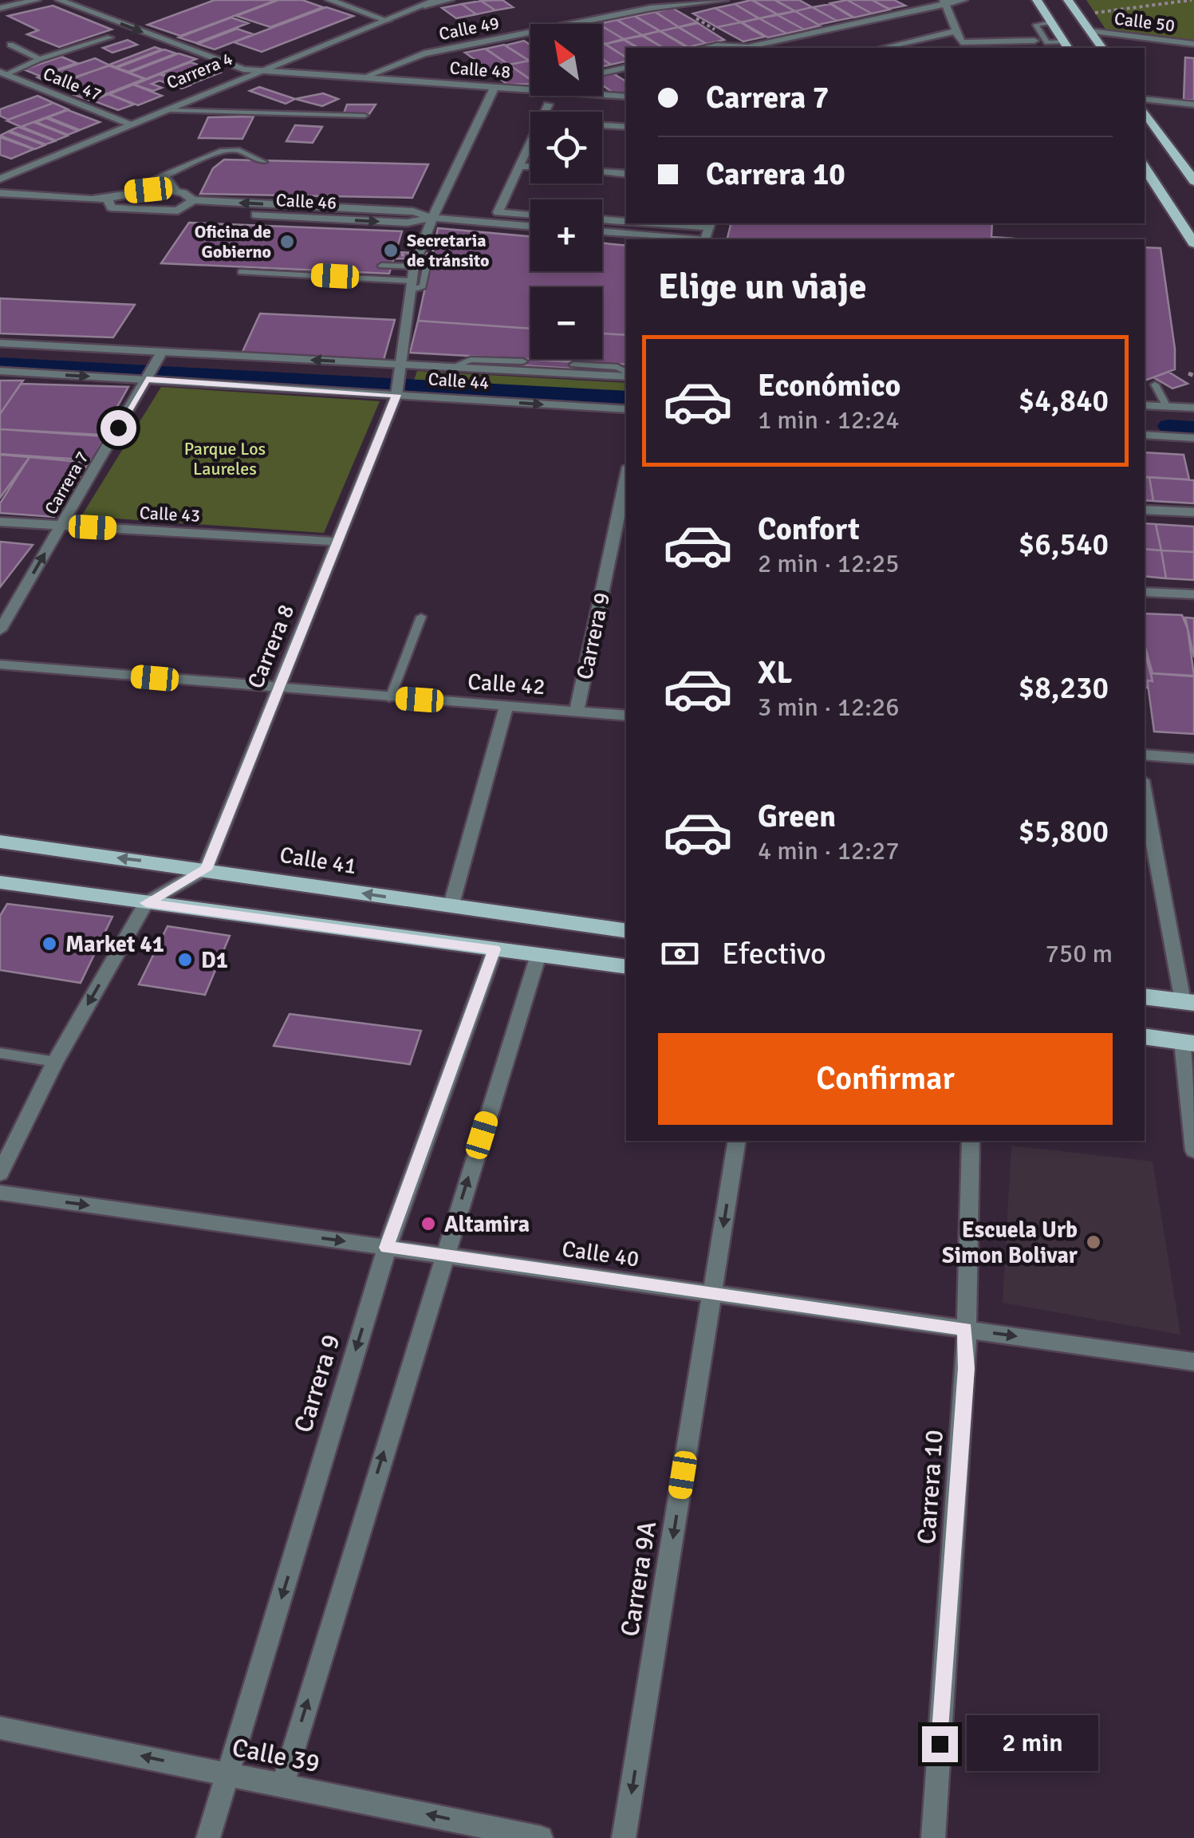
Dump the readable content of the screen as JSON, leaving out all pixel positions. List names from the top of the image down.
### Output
{
  "streets": {
    "main road": ["Calle 41"],
    "street": [
      "Calle 50",
      "Calle 49",
      "Calle 48",
      "Carrera 4",
      "Calle 47",
      "Calle 46",
      "Calle 44",
      "Carrera 7",
      "Calle 43",
      "Carrera 9",
      "Carrera 8",
      "Calle 42",
      "Calle 40",
      "Carrera 10",
      "Carrera 9A",
      "Calle 39"
    ]
  },
  "crossings": [
    ["Calle 49", "Calle 48"],
    ["Calle 48", "Carrera 4"],
    ["Calle 48", "Carrera 8"],
    ["Carrera 4", "Calle 47"],
    ["Calle 46", "Carrera 8"],
    ["Calle 44", "Carrera 7"],
    ["Calle 44", "Carrera 8"],
    ["Carrera 7", "Calle 43"],
    ["Calle 43", "Carrera 8"],
    ["Carrera 9", "Calle 42"],
    ["Carrera 9", "Calle 40"],
    ["Carrera 9", "Calle 39"],
    ["Carrera 8", "Calle 42"],
    ["Carrera 8", "Calle 41"],
    ["Calle 40", "Carrera 10"],
    ["Calle 40", "Carrera 9A"]
  ],
  "one_way": [
    "Calle 48",
    "Carrera 7",
    "Calle 40",
    "Carrera 9A",
    "Calle 39"
  ],
  "parks": ["Parque Los Laureles"],
  "places": [
    "Oficina de Gobierno",
    "Secretaria de tránsito",
    "Market 41",
    "D1",
    "Altamira",
    "Escuela Urb Simon Bolivar"
  ],
  "north": "top left",
  "page": {
    "map_buttons": ["+", "−"],
    "banner": ["Carrera 7", "Carrera 10"],
    "heading": "Elige un viaje",
    "list": [
      {
        "name": "Económico",
        "note": "1 min · 12:24",
        "value": "$4,840"
      },
      {
        "name": "Confort",
        "note": "2 min · 12:25",
        "value": "$6,540"
      },
      {
        "name": "XL",
        "note": "3 min · 12:26",
        "value": "$8,230"
      },
      {
        "name": "Green",
        "note": "4 min · 12:27",
        "value": "$5,800"
      }
    ],
    "pay": ["Efectivo", "750 m"],
    "buttons": "Confirmar",
    "bubble": "2 min"
  }
}
